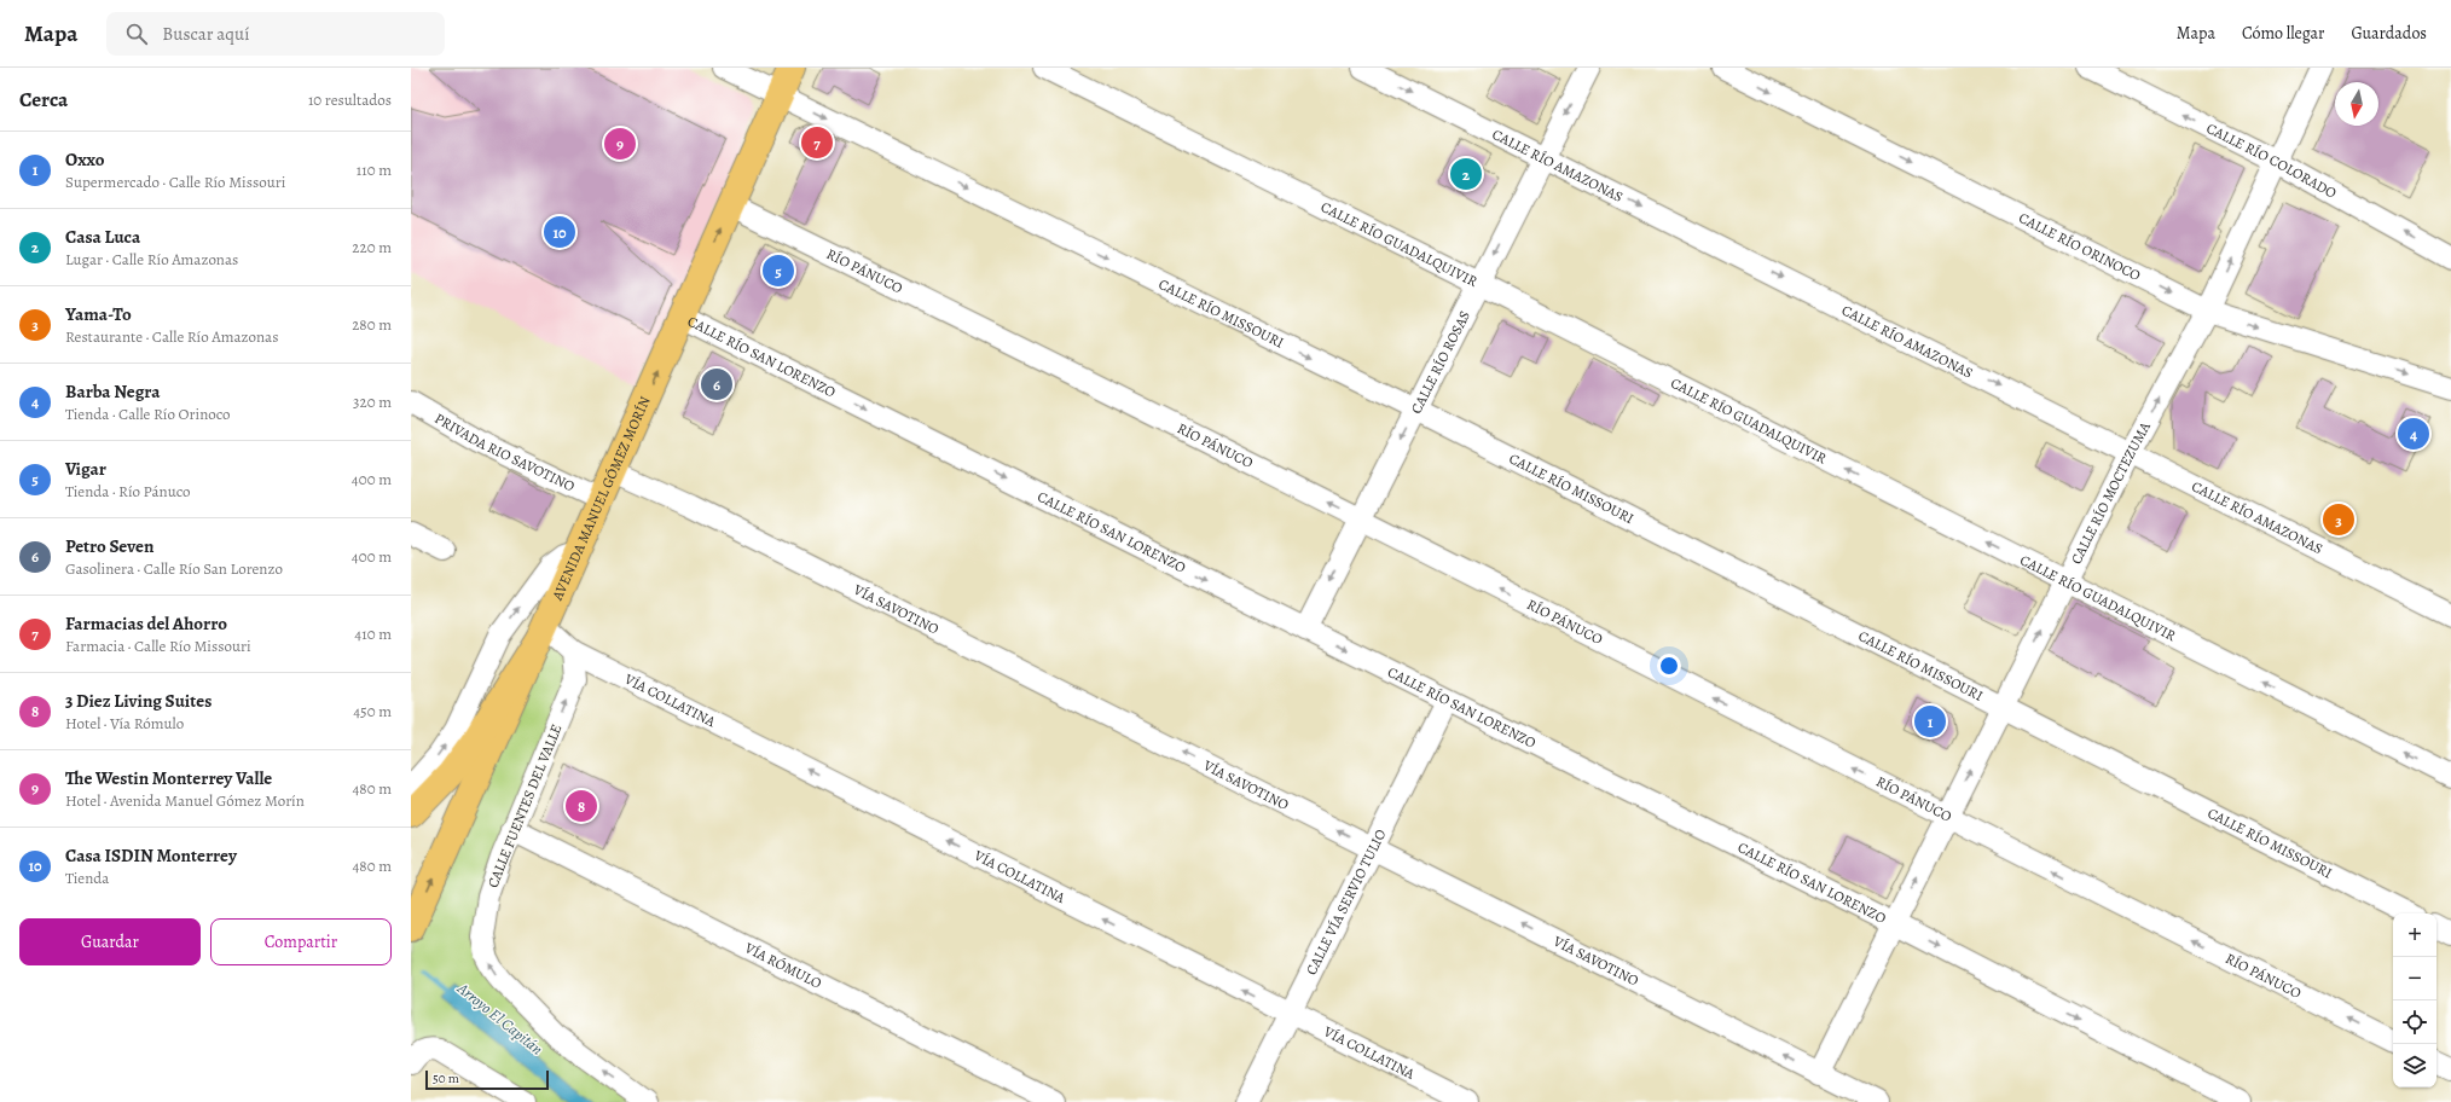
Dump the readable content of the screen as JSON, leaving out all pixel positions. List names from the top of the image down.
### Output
{
  "streets": {
    "main road": ["AVENIDA MANUEL GÓMEZ MORÍN"],
    "street": [
      "CALLE RÍO COLORADO",
      "CALLE RÍO AMAZONAS",
      "CALLE RÍO GUADALQUIVIR",
      "CALLE RÍO ORINOCO",
      "RÍO PÁNUCO",
      "CALLE RÍO MISSOURI",
      "CALLE RÍO SAN LORENZO",
      "CALLE RÍO ROSAS",
      "PRIVADA RIO SAVOTINO",
      "CALLE RÍO MOCTEZUMA",
      "VÍA SAVOTINO",
      "VÍA COLLATINA",
      "CALLE FUENTES DEL VALLE",
      "CALLE VÍA SERVIO TULIO",
      "VÍA RÓMULO"
    ]
  },
  "crossings": [
    ["CALLE RÍO COLORADO", "CALLE RÍO MOCTEZUMA"],
    ["CALLE RÍO AMAZONAS", "CALLE RÍO ROSAS"],
    ["CALLE RÍO AMAZONAS", "CALLE RÍO MOCTEZUMA"],
    ["CALLE RÍO GUADALQUIVIR", "CALLE RÍO ROSAS"],
    ["CALLE RÍO GUADALQUIVIR", "CALLE RÍO MOCTEZUMA"],
    ["CALLE RÍO ORINOCO", "CALLE RÍO MOCTEZUMA"],
    ["RÍO PÁNUCO", "CALLE RÍO ROSAS"],
    ["RÍO PÁNUCO", "CALLE RÍO MOCTEZUMA"],
    ["RÍO PÁNUCO", "AVENIDA MANUEL GÓMEZ MORÍN"],
    ["CALLE RÍO MISSOURI", "CALLE RÍO ROSAS"],
    ["CALLE RÍO MISSOURI", "CALLE RÍO MOCTEZUMA"],
    ["CALLE RÍO MISSOURI", "AVENIDA MANUEL GÓMEZ MORÍN"],
    ["CALLE RÍO SAN LORENZO", "CALLE RÍO ROSAS"],
    ["CALLE RÍO SAN LORENZO", "CALLE RÍO MOCTEZUMA"],
    ["CALLE RÍO SAN LORENZO", "AVENIDA MANUEL GÓMEZ MORÍN"],
    ["CALLE RÍO SAN LORENZO", "CALLE VÍA SERVIO TULIO"],
    ["PRIVADA RIO SAVOTINO", "AVENIDA MANUEL GÓMEZ MORÍN"],
    ["CALLE RÍO MOCTEZUMA", "VÍA SAVOTINO"],
    ["AVENIDA MANUEL GÓMEZ MORÍN", "VÍA SAVOTINO"],
    ["VÍA SAVOTINO", "CALLE VÍA SERVIO TULIO"],
    ["VÍA COLLATINA", "CALLE FUENTES DEL VALLE"],
    ["VÍA COLLATINA", "CALLE VÍA SERVIO TULIO"],
    ["CALLE FUENTES DEL VALLE", "VÍA RÓMULO"]
  ],
  "one_way": [
    "CALLE RÍO COLORADO",
    "CALLE RÍO AMAZONAS",
    "CALLE RÍO GUADALQUIVIR",
    "CALLE RÍO ORINOCO",
    "RÍO PÁNUCO",
    "CALLE RÍO MISSOURI",
    "CALLE RÍO SAN LORENZO",
    "CALLE RÍO ROSAS",
    "CALLE RÍO MOCTEZUMA",
    "VÍA SAVOTINO",
    "VÍA COLLATINA",
    "CALLE FUENTES DEL VALLE"
  ],
  "water": ["Arroyo El Capitán"],
  "scale_bar": "50 m",
  "north": "bottom",
  "page": {
    "header": "Mapa",
    "search": "Buscar aquí",
    "nav": ["Mapa", "Cómo llegar", "Guardados"],
    "heading": ["Cerca", "10 resultados"],
    "pins": [
      "7",
      "9",
      "2",
      "10",
      "5",
      "6",
      "4",
      "3",
      "1",
      "8"
    ],
    "list": [
      {
        "mark": "1",
        "name": "Oxxo",
        "note": "Supermercado · Calle Río Missouri",
        "value": "110 m"
      },
      {
        "mark": "2",
        "name": "Casa Luca",
        "note": "Lugar · Calle Río Amazonas",
        "value": "220 m"
      },
      {
        "mark": "3",
        "name": "Yama-To",
        "note": "Restaurante · Calle Río Amazonas",
        "value": "280 m"
      },
      {
        "mark": "4",
        "name": "Barba Negra",
        "note": "Tienda · Calle Río Orinoco",
        "value": "320 m"
      },
      {
        "mark": "5",
        "name": "Vigar",
        "note": "Tienda · Río Pánuco",
        "value": "400 m"
      },
      {
        "mark": "6",
        "name": "Petro Seven",
        "note": "Gasolinera · Calle Río San Lorenzo",
        "value": "400 m"
      },
      {
        "mark": "7",
        "name": "Farmacias del Ahorro",
        "note": "Farmacia · Calle Río Missouri",
        "value": "410 m"
      },
      {
        "mark": "8",
        "name": "3 Diez Living Suites",
        "note": "Hotel · Vía Rómulo",
        "value": "450 m"
      },
      {
        "mark": "9",
        "name": "The Westin Monterrey Valle",
        "note": "Hotel · Avenida Manuel Gómez Morín",
        "value": "480 m"
      },
      {
        "mark": "10",
        "name": "Casa ISDIN Monterrey",
        "note": "Tienda",
        "value": "480 m"
      }
    ],
    "buttons": ["Guardar", "Compartir"],
    "map_buttons": ["+", "−"],
    "scale": "50 m"
  }
}
